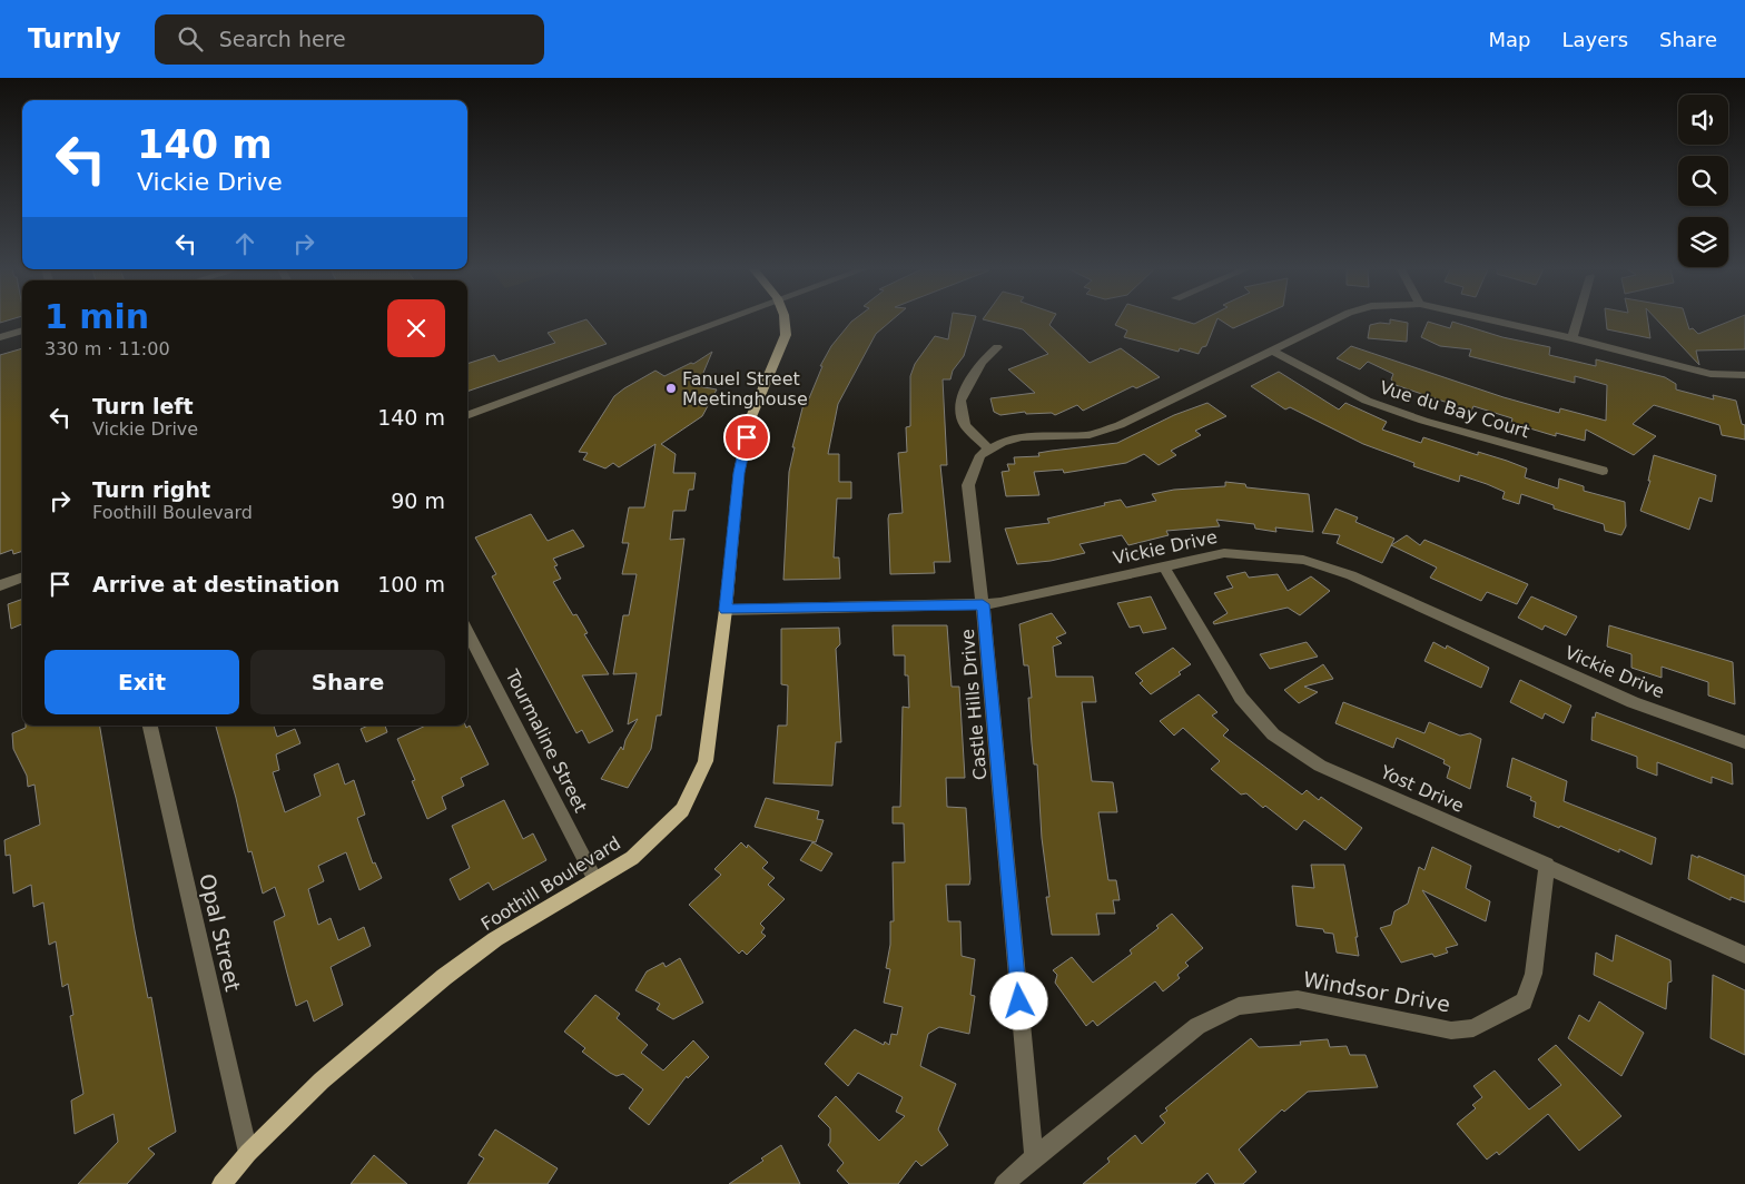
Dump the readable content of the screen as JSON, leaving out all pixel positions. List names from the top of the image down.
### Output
{
  "streets": {
    "main road": ["Foothill Boulevard"],
    "street": [
      "Vue du Bay Court",
      "Vickie Drive",
      "Castle Hills Drive",
      "Tourmaline Street",
      "Yost Drive",
      "Opal Street",
      "Windsor Drive"
    ]
  },
  "crossings": [
    ["Vickie Drive", "Castle Hills Drive"],
    ["Vickie Drive", "Yost Drive"],
    ["Vickie Drive", "Foothill Boulevard"],
    ["Castle Hills Drive", "Windsor Drive"],
    ["Tourmaline Street", "Foothill Boulevard"],
    ["Yost Drive", "Windsor Drive"],
    ["Foothill Boulevard", "Opal Street"]
  ],
  "places": ["Fanuel Street Meetinghouse"],
  "page": {
    "header": "Turnly",
    "search": "Search here",
    "nav": ["Map", "Layers", "Share"],
    "turn": ["140 m", "Vickie Drive"],
    "heading": ["1 min", "330 m · 11:00"],
    "list": [
      {
        "name": "Turn left",
        "note": "Vickie Drive",
        "value": "140 m"
      },
      {
        "name": "Turn right",
        "note": "Foothill Boulevard",
        "value": "90 m"
      },
      {
        "name": "Arrive at destination",
        "value": "100 m"
      }
    ],
    "buttons": ["Exit", "Share"]
  }
}
